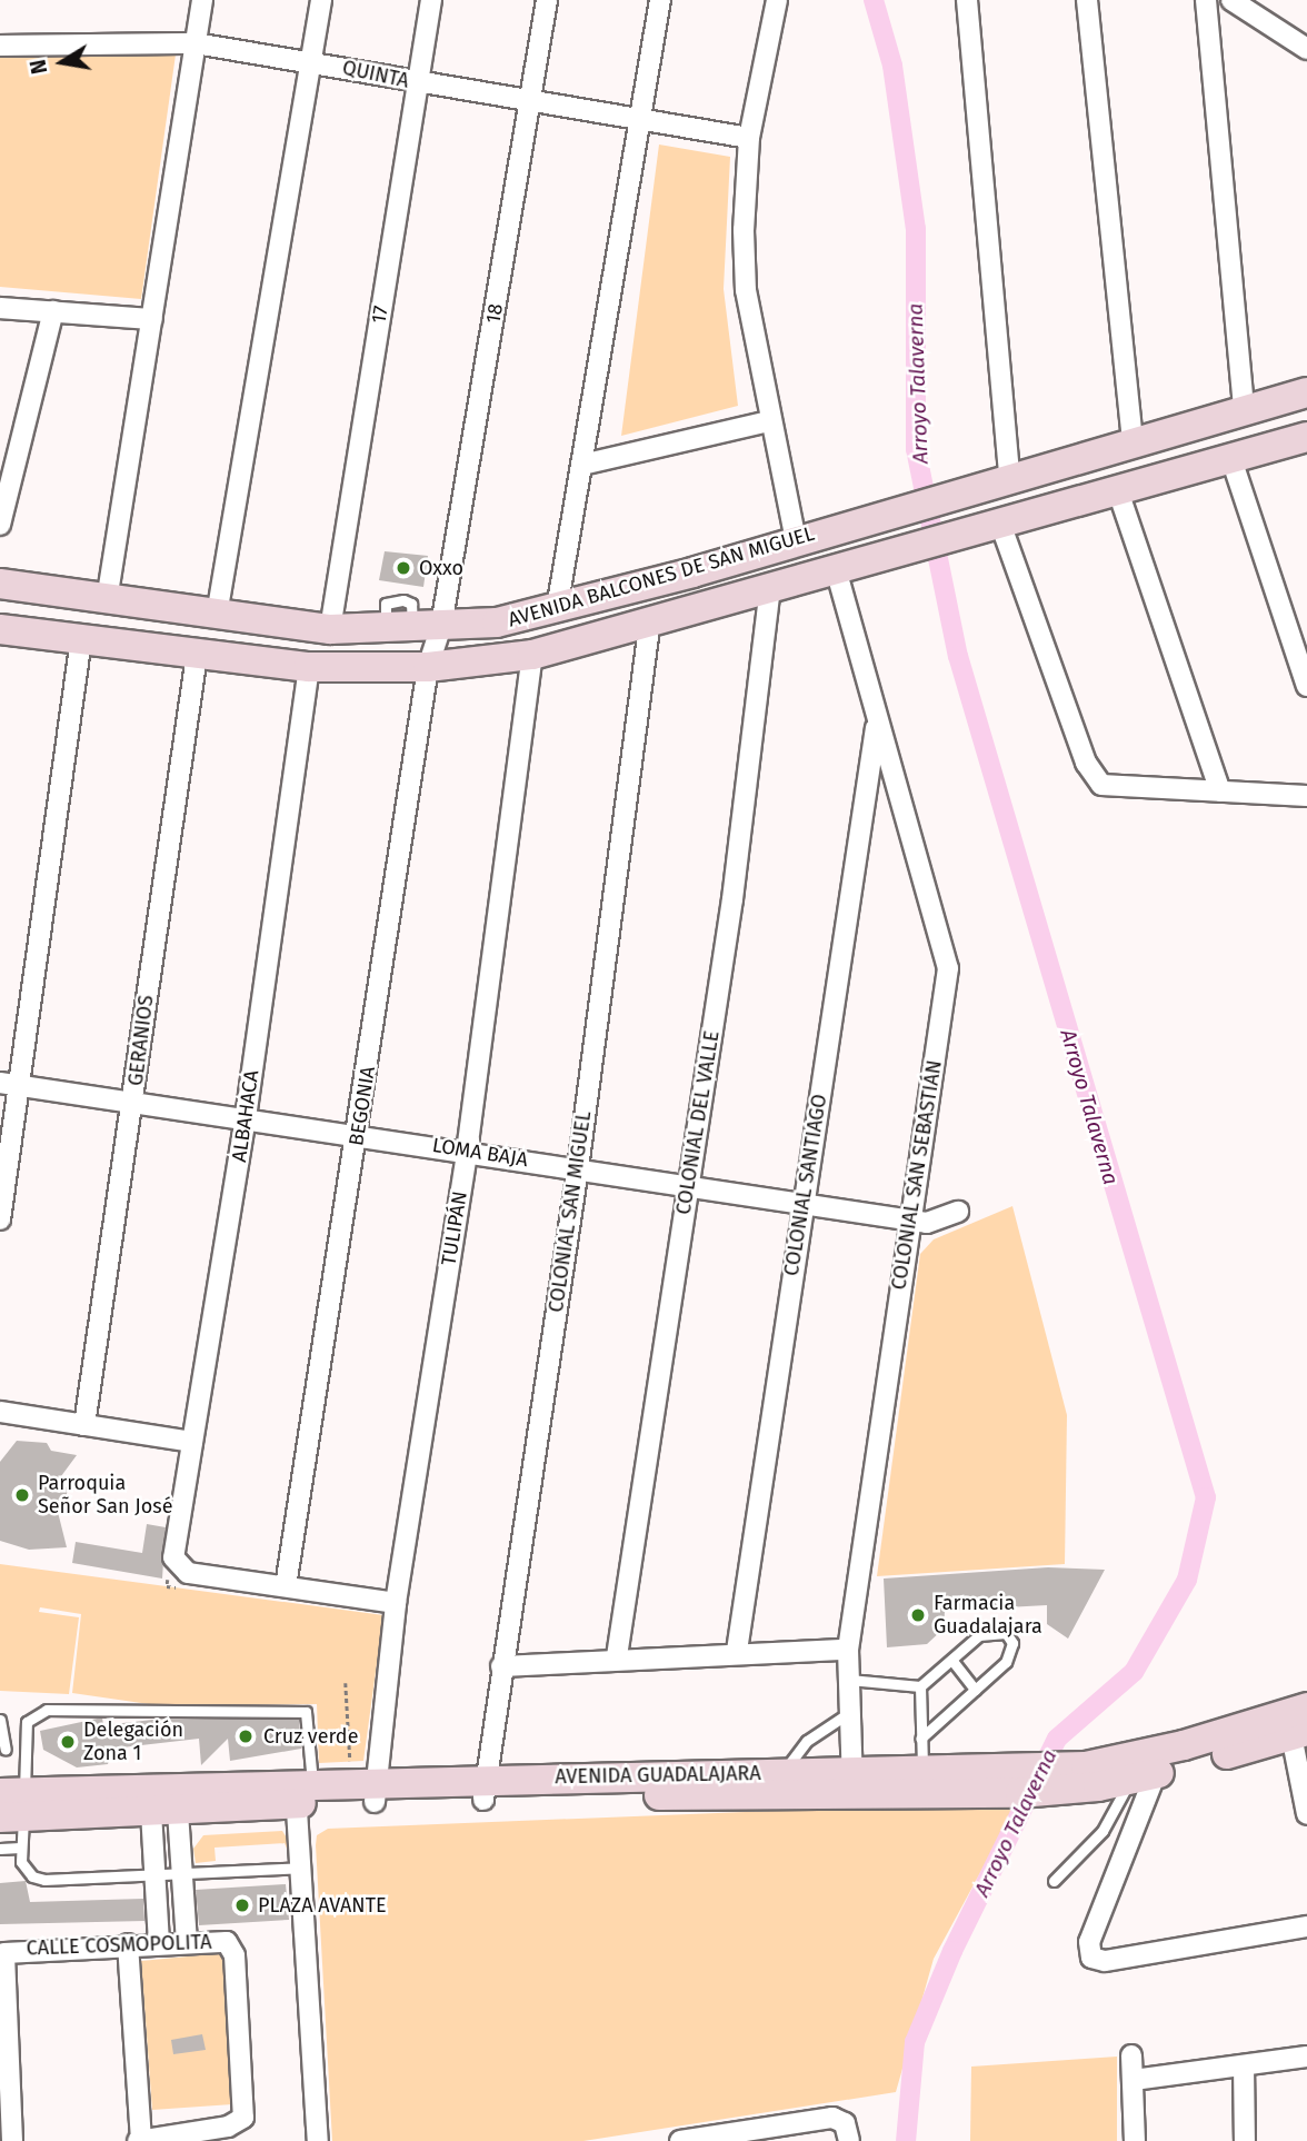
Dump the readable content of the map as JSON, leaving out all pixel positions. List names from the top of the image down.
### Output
{
  "streets": {
    "street": [
      "QUINTA",
      "18",
      "17",
      "AVENIDA BALCONES DE SAN MIGUEL",
      "GERANIOS",
      "BEGONIA",
      "ALBAHACA",
      "COLONIAL DEL VALLE",
      "LOMA BAJA",
      "COLONIAL SAN SEBASTIÁN",
      "COLONIAL SANTIAGO",
      "COLONIAL SAN MIGUEL",
      "TULIPÁN",
      "AVENIDA GUADALAJARA",
      "CALLE COSMOPOLITA"
    ]
  },
  "crossings": [
    ["QUINTA", "18"],
    ["QUINTA", "17"],
    ["18", "AVENIDA BALCONES DE SAN MIGUEL"],
    ["18", "BEGONIA"],
    ["17", "AVENIDA BALCONES DE SAN MIGUEL"],
    ["AVENIDA BALCONES DE SAN MIGUEL", "GERANIOS"],
    ["AVENIDA BALCONES DE SAN MIGUEL", "BEGONIA"],
    ["AVENIDA BALCONES DE SAN MIGUEL", "ALBAHACA"],
    ["AVENIDA BALCONES DE SAN MIGUEL", "COLONIAL DEL VALLE"],
    ["AVENIDA BALCONES DE SAN MIGUEL", "COLONIAL SAN SEBASTIÁN"],
    ["AVENIDA BALCONES DE SAN MIGUEL", "COLONIAL SAN MIGUEL"],
    ["AVENIDA BALCONES DE SAN MIGUEL", "TULIPÁN"],
    ["GERANIOS", "LOMA BAJA"],
    ["BEGONIA", "LOMA BAJA"],
    ["ALBAHACA", "LOMA BAJA"],
    ["COLONIAL DEL VALLE", "LOMA BAJA"],
    ["LOMA BAJA", "COLONIAL SAN SEBASTIÁN"],
    ["LOMA BAJA", "COLONIAL SANTIAGO"],
    ["LOMA BAJA", "COLONIAL SAN MIGUEL"],
    ["LOMA BAJA", "TULIPÁN"],
    ["COLONIAL SAN SEBASTIÁN", "COLONIAL SANTIAGO"],
    ["COLONIAL SAN SEBASTIÁN", "AVENIDA GUADALAJARA"],
    ["COLONIAL SAN MIGUEL", "AVENIDA GUADALAJARA"],
    ["TULIPÁN", "AVENIDA GUADALAJARA"]
  ],
  "water": ["Arroyo Talaverna"],
  "places": [
    "Oxxo",
    "Parroquia Señor San José",
    "Farmacia Guadalajara",
    "Cruz verde",
    "Delegación Zona 1",
    "PLAZA AVANTE"
  ],
  "north": "left"
}
